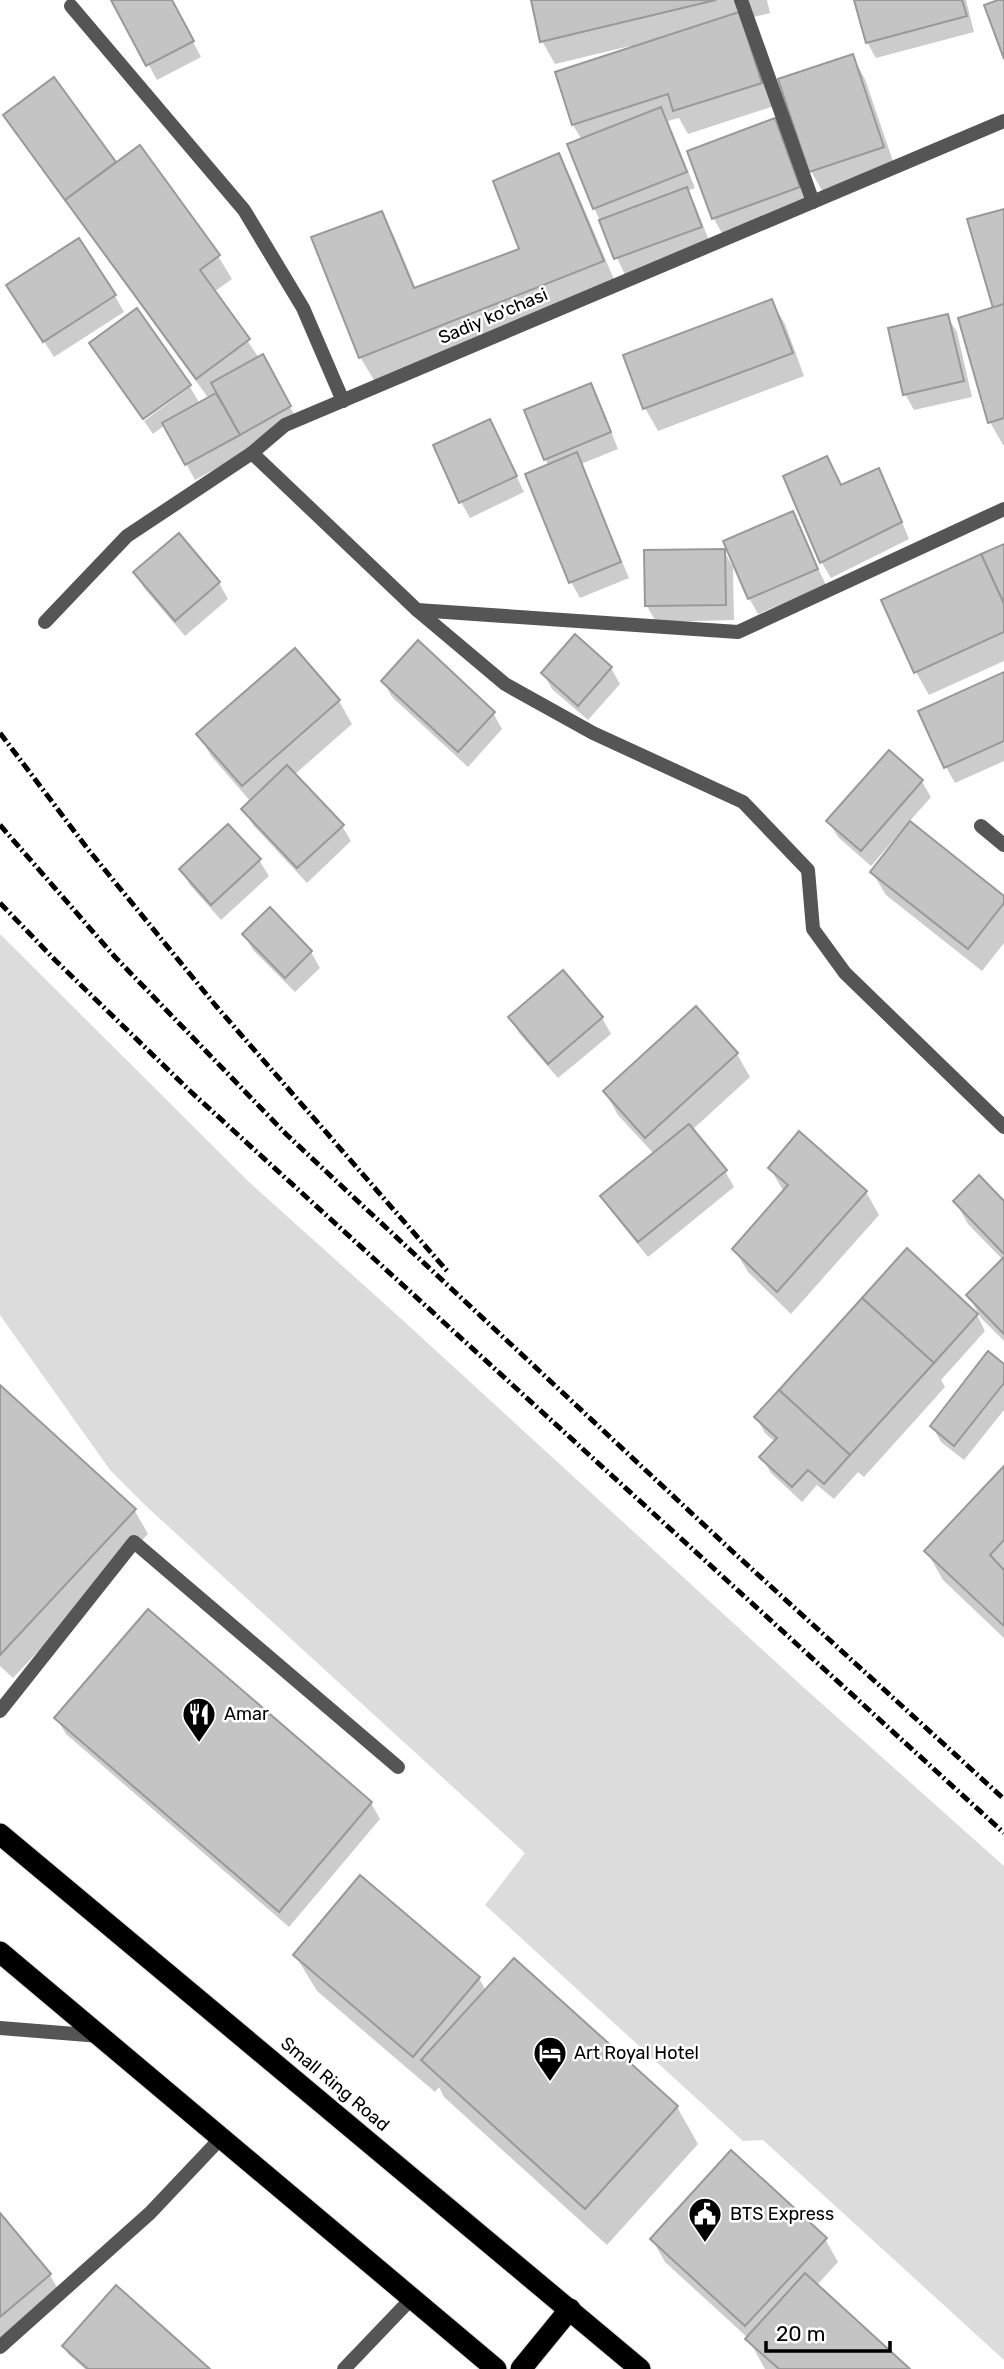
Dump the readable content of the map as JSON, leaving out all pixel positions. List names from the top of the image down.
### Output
{
  "streets": {
    "highway": ["Small Ring Road"],
    "street": ["Sadiy ko'chasi"]
  },
  "places": {
    "restaurant": ["Amar"],
    "hotel": ["Art Royal Hotel"],
    "public building": ["BTS Express"]
  },
  "scale_bar": "20 m"
}
